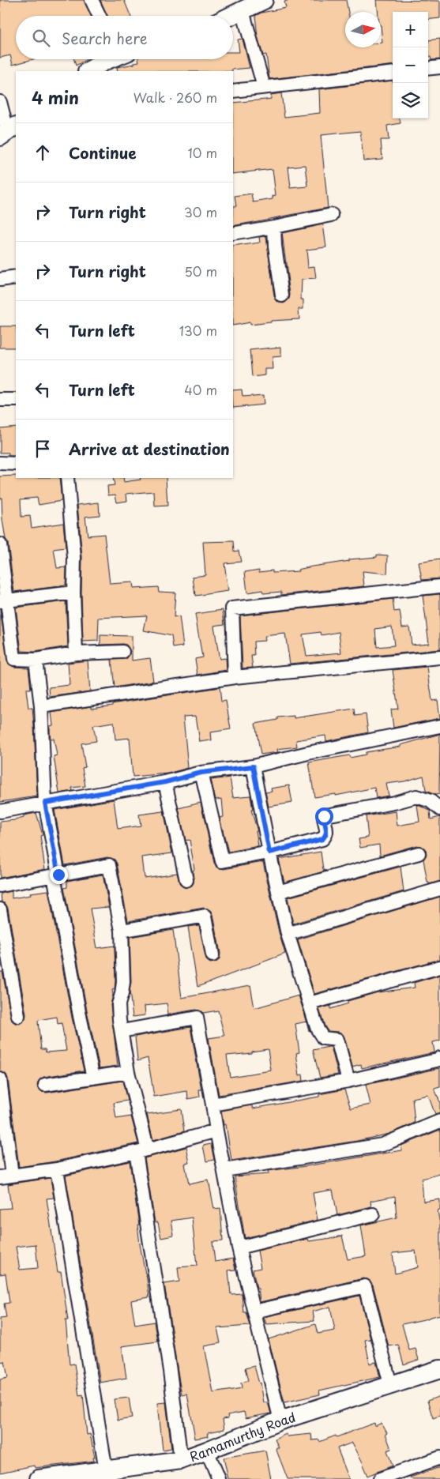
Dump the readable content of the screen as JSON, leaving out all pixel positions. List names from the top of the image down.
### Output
{
  "streets": {
    "street": ["Ramamurthy Road"]
  },
  "north": "right",
  "page": {
    "map_buttons": ["+", "−"],
    "search": "Search here",
    "heading": ["4 min", "Walk · 260 m"],
    "list": [
      ["Continue", "10 m"],
      ["Turn right", "30 m"],
      ["Turn right", "50 m"],
      ["Turn left", "130 m"],
      ["Turn left", "40 m"],
      "Arrive at destination"
    ]
  }
}
